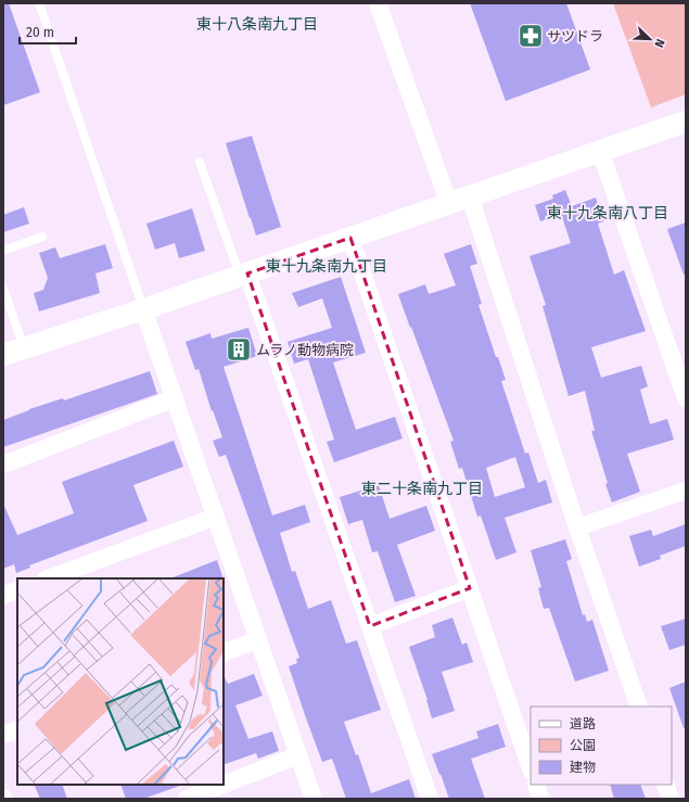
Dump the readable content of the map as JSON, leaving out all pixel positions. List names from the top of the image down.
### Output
{
  "districts": [
    "東十八条南九丁目",
    "東十九条南八丁目",
    "東十九条南九丁目",
    "東二十条南九丁目"
  ],
  "places": {
    "pharmacy": ["サツドラ"],
    "building": ["ムラノ動物病院"]
  },
  "legend": ["道路", "公園", "建物"],
  "scale_bar": "20 m",
  "north": "bottom right"
}
